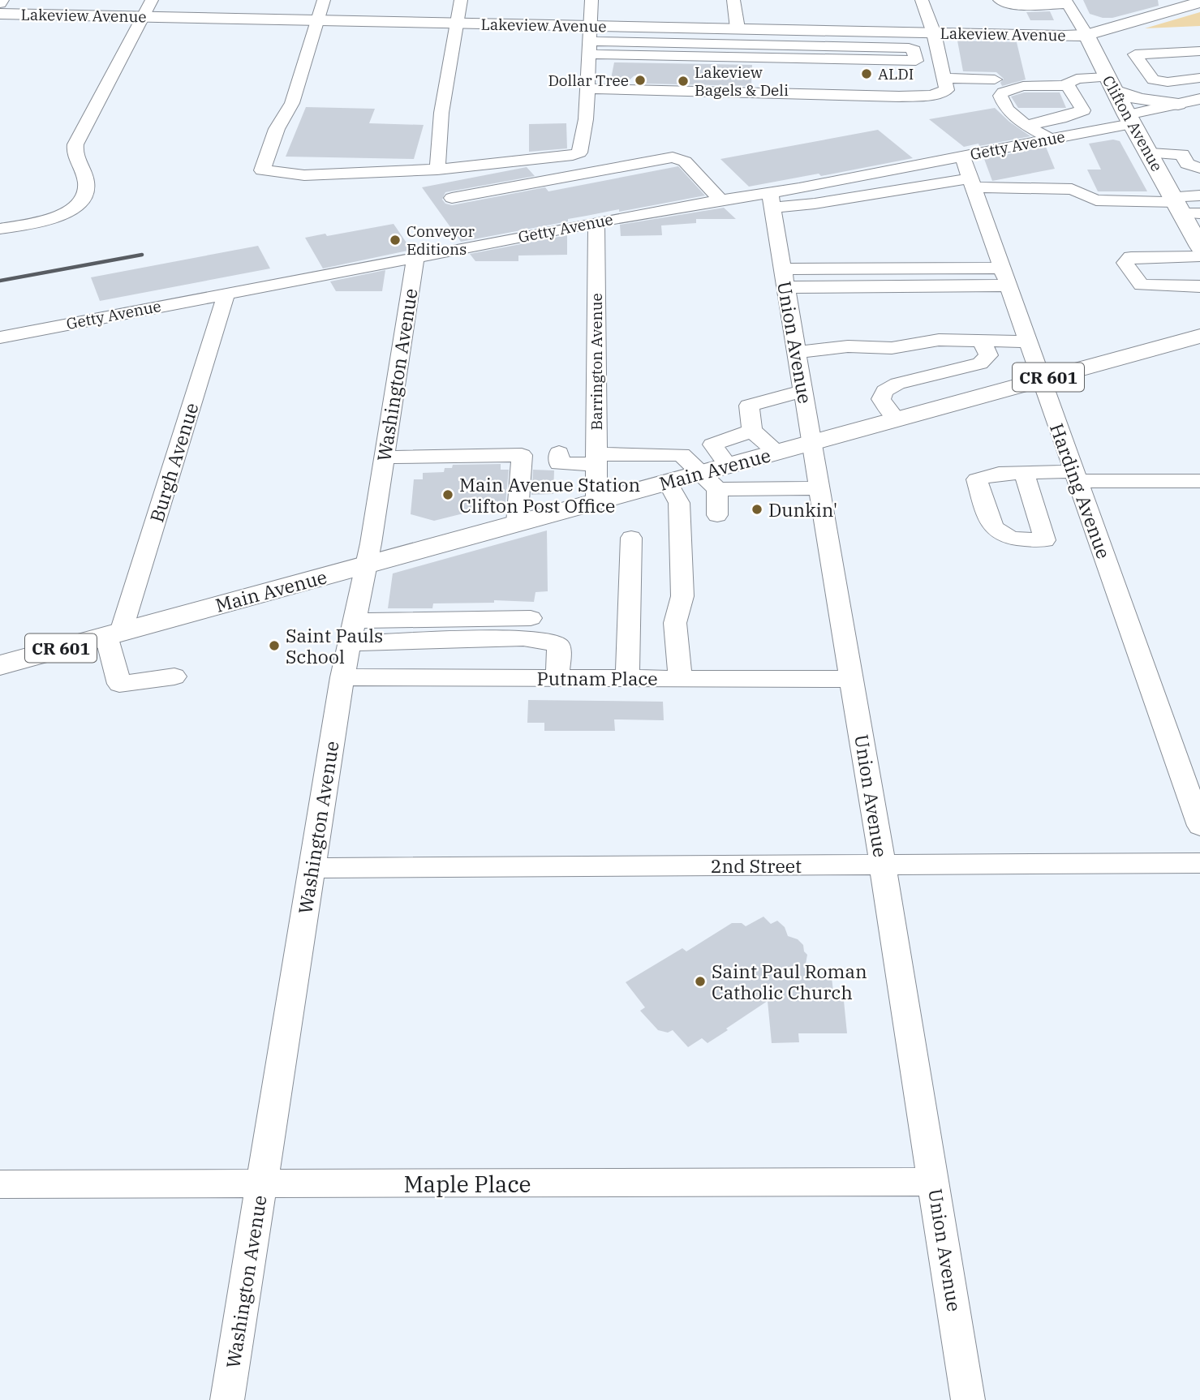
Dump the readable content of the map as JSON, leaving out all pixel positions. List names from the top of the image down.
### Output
{
  "streets": {
    "main road": [
      "Lakeview Avenue",
      "Clifton Avenue",
      "CR 601",
      "Main Avenue"
    ],
    "street": [
      "Getty Avenue",
      "Union Avenue",
      "Barrington Avenue",
      "Washington Avenue",
      "Burgh Avenue",
      "Harding Avenue",
      "Putnam Place",
      "2nd Street",
      "Maple Place"
    ]
  },
  "crossings": [
    ["Lakeview Avenue", "Clifton Avenue"],
    ["Clifton Avenue", "Getty Avenue"],
    ["Getty Avenue", "Union Avenue"],
    ["Getty Avenue", "Barrington Avenue"],
    ["Getty Avenue", "Washington Avenue"],
    ["Getty Avenue", "Burgh Avenue"],
    ["Getty Avenue", "Harding Avenue"],
    ["Union Avenue", "Main Avenue"],
    ["Union Avenue", "Putnam Place"],
    ["Union Avenue", "2nd Street"],
    ["Union Avenue", "Maple Place"],
    ["Barrington Avenue", "Main Avenue"],
    ["Washington Avenue", "Main Avenue"],
    ["Washington Avenue", "Putnam Place"],
    ["Washington Avenue", "2nd Street"],
    ["Washington Avenue", "Maple Place"],
    ["Burgh Avenue", "Main Avenue"],
    ["Main Avenue", "Harding Avenue"]
  ],
  "places": [
    "ALDI",
    "Dollar Tree",
    "Lakeview Bagels & Deli",
    "Conveyor Editions",
    "Main Avenue Station Clifton Post Office",
    "Dunkin'",
    "Saint Pauls School",
    "Saint Paul Roman Catholic Church"
  ]
}
